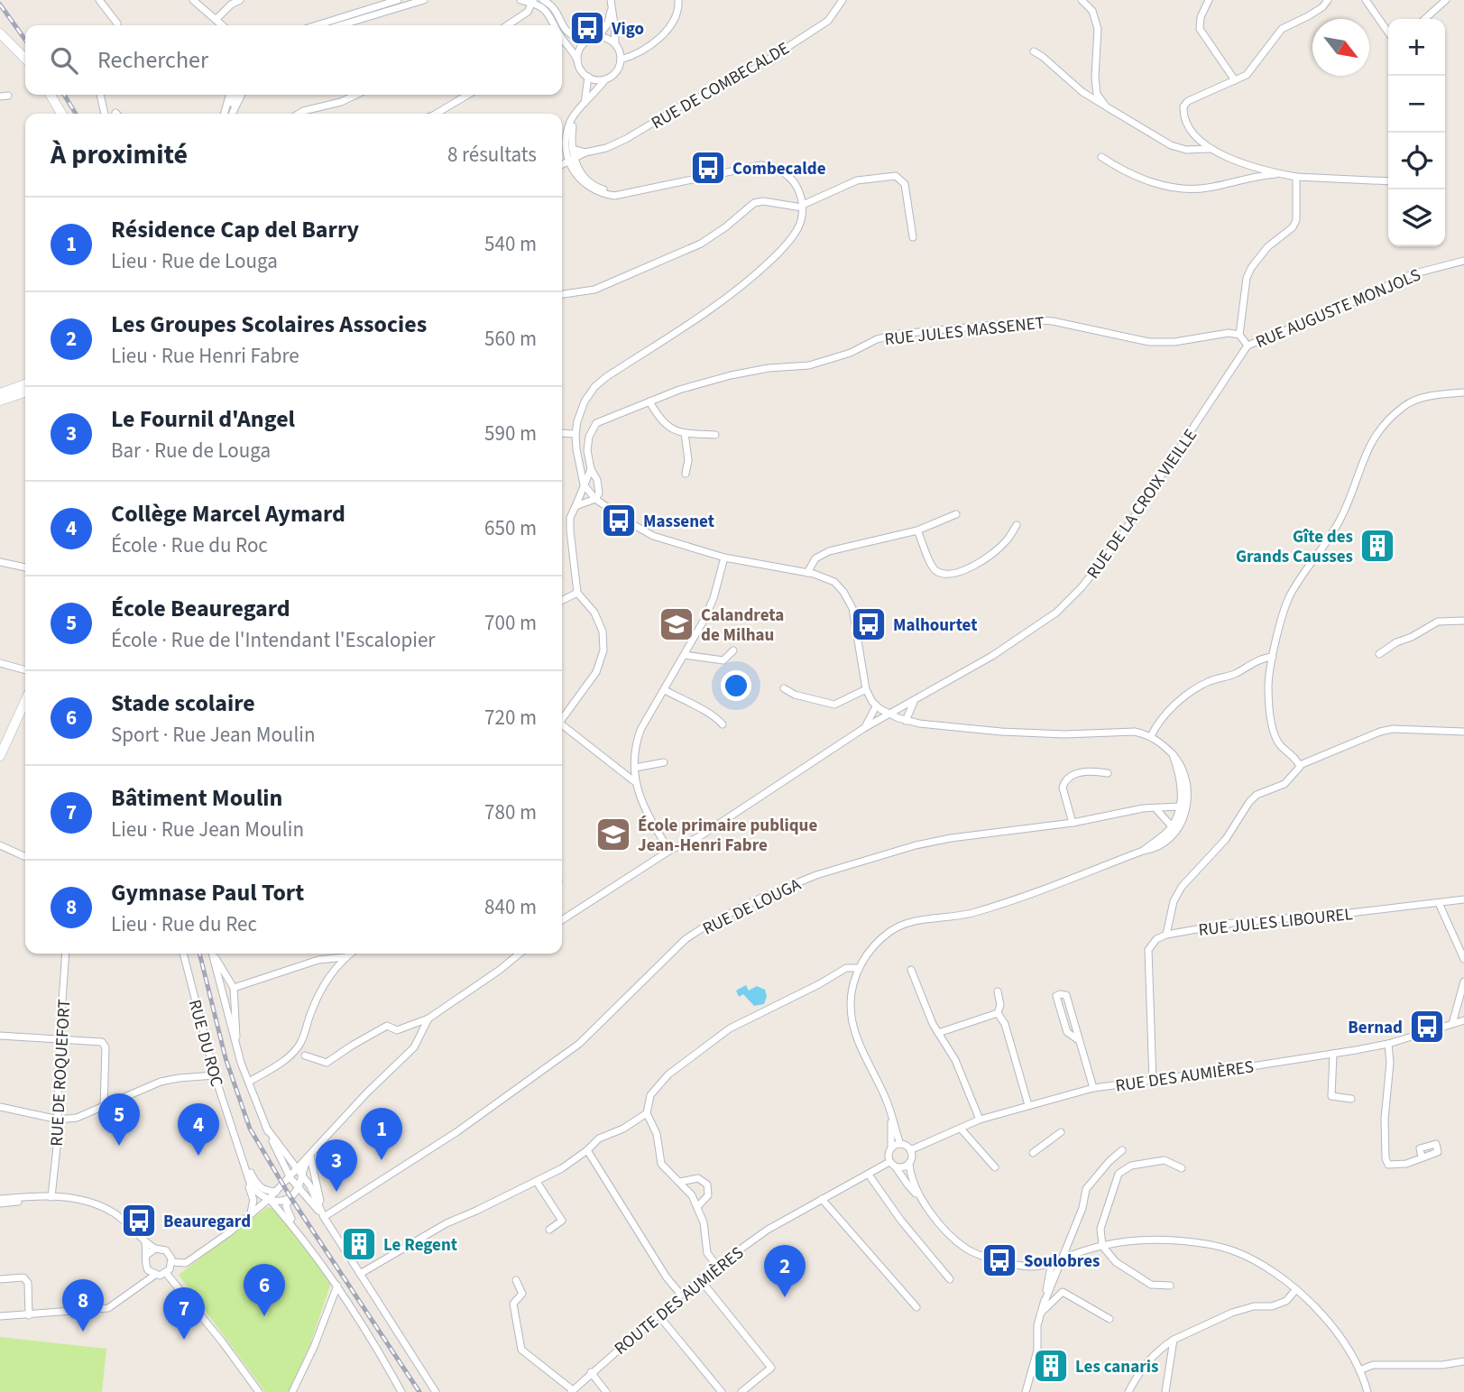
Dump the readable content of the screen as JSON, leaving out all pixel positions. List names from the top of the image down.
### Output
{
  "streets": {
    "street": [
      "RUE DE COMBECALDE",
      "RUE AUGUSTE MONJOLS",
      "RUE JULES MASSENET",
      "RUE DE LA CROIX VIEILLE",
      "RUE DE LOUGA",
      "RUE JULES LIBOUREL",
      "RUE DU ROC",
      "RUE DE ROQUEFORT",
      "RUE DES AUMIÈRES",
      "ROUTE DES AUMIÈRES"
    ]
  },
  "crossings": [
    ["RUE AUGUSTE MONJOLS", "RUE DE LA CROIX VIEILLE"],
    ["RUE DES AUMIÈRES", "ROUTE DES AUMIÈRES"]
  ],
  "places": {
    "bus stop": [
      "Vigo",
      "Combecalde",
      "Massenet",
      "Malhourtet",
      "Bernad",
      "Beauregard",
      "Soulobres"
    ],
    "building": ["Gîte des Grands Causses", "Le Regent", "Les canaris"],
    "school or university": ["Calandreta de Milhau", "École primaire publique Jean-Henri Fabre"]
  },
  "north": "bottom right",
  "page": {
    "map_buttons": ["+", "−"],
    "search": "Rechercher",
    "heading": ["À proximité", "8 résultats"],
    "list": [
      {
        "mark": "1",
        "name": "Résidence Cap del Barry",
        "note": "Lieu · Rue de Louga",
        "value": "540 m"
      },
      {
        "mark": "2",
        "name": "Les Groupes Scolaires Associes",
        "note": "Lieu · Rue Henri Fabre",
        "value": "560 m"
      },
      {
        "mark": "3",
        "name": "Le Fournil d'Angel",
        "note": "Bar · Rue de Louga",
        "value": "590 m"
      },
      {
        "mark": "4",
        "name": "Collège Marcel Aymard",
        "note": "École · Rue du Roc",
        "value": "650 m"
      },
      {
        "mark": "5",
        "name": "École Beauregard",
        "note": "École · Rue de l'Intendant l'Escalopier",
        "value": "700 m"
      },
      {
        "mark": "6",
        "name": "Stade scolaire",
        "note": "Sport · Rue Jean Moulin",
        "value": "720 m"
      },
      {
        "mark": "7",
        "name": "Bâtiment Moulin",
        "note": "Lieu · Rue Jean Moulin",
        "value": "780 m"
      },
      {
        "mark": "8",
        "name": "Gymnase Paul Tort",
        "note": "Lieu · Rue du Rec",
        "value": "840 m"
      }
    ],
    "pins": [
      "5",
      "4",
      "1",
      "3",
      "2",
      "6",
      "8",
      "7"
    ]
  }
}
